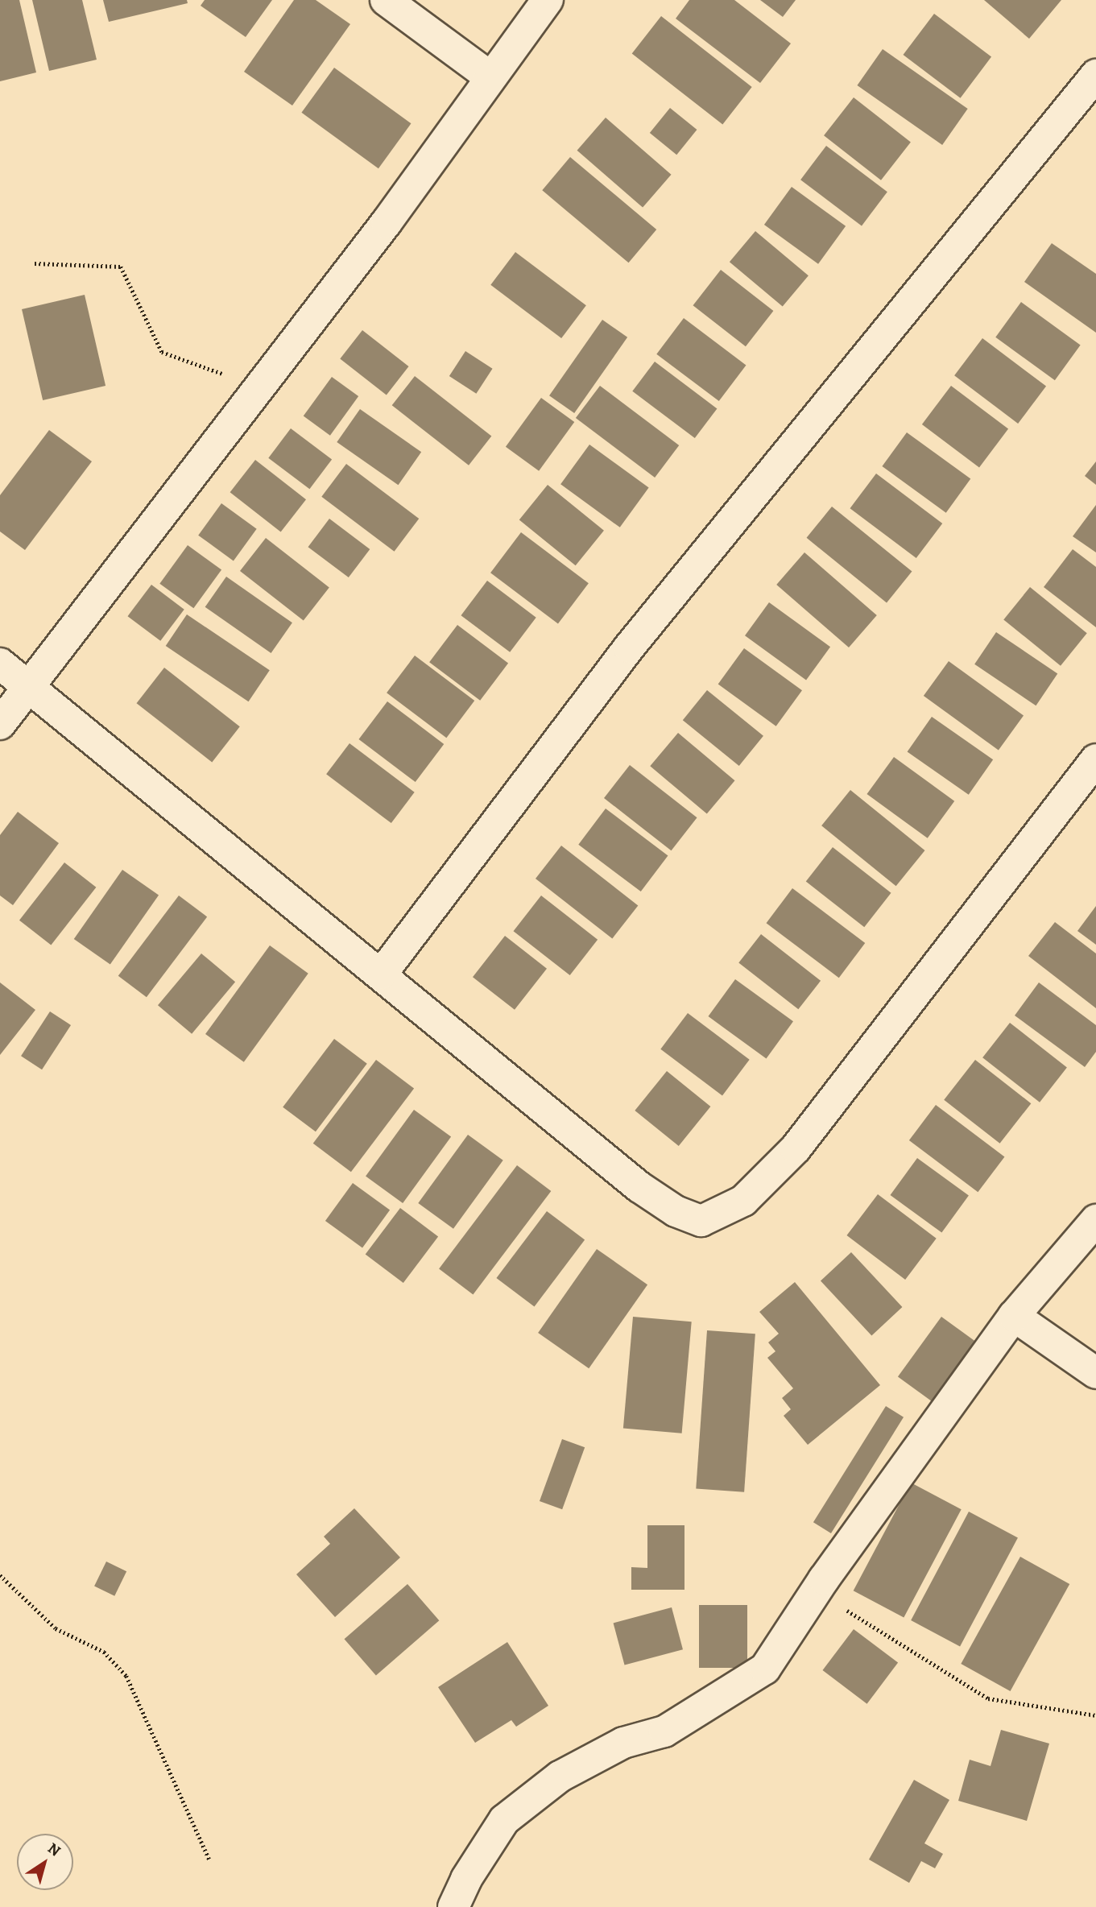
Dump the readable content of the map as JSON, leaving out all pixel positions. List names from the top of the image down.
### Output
{
  "north": "top right"
}
